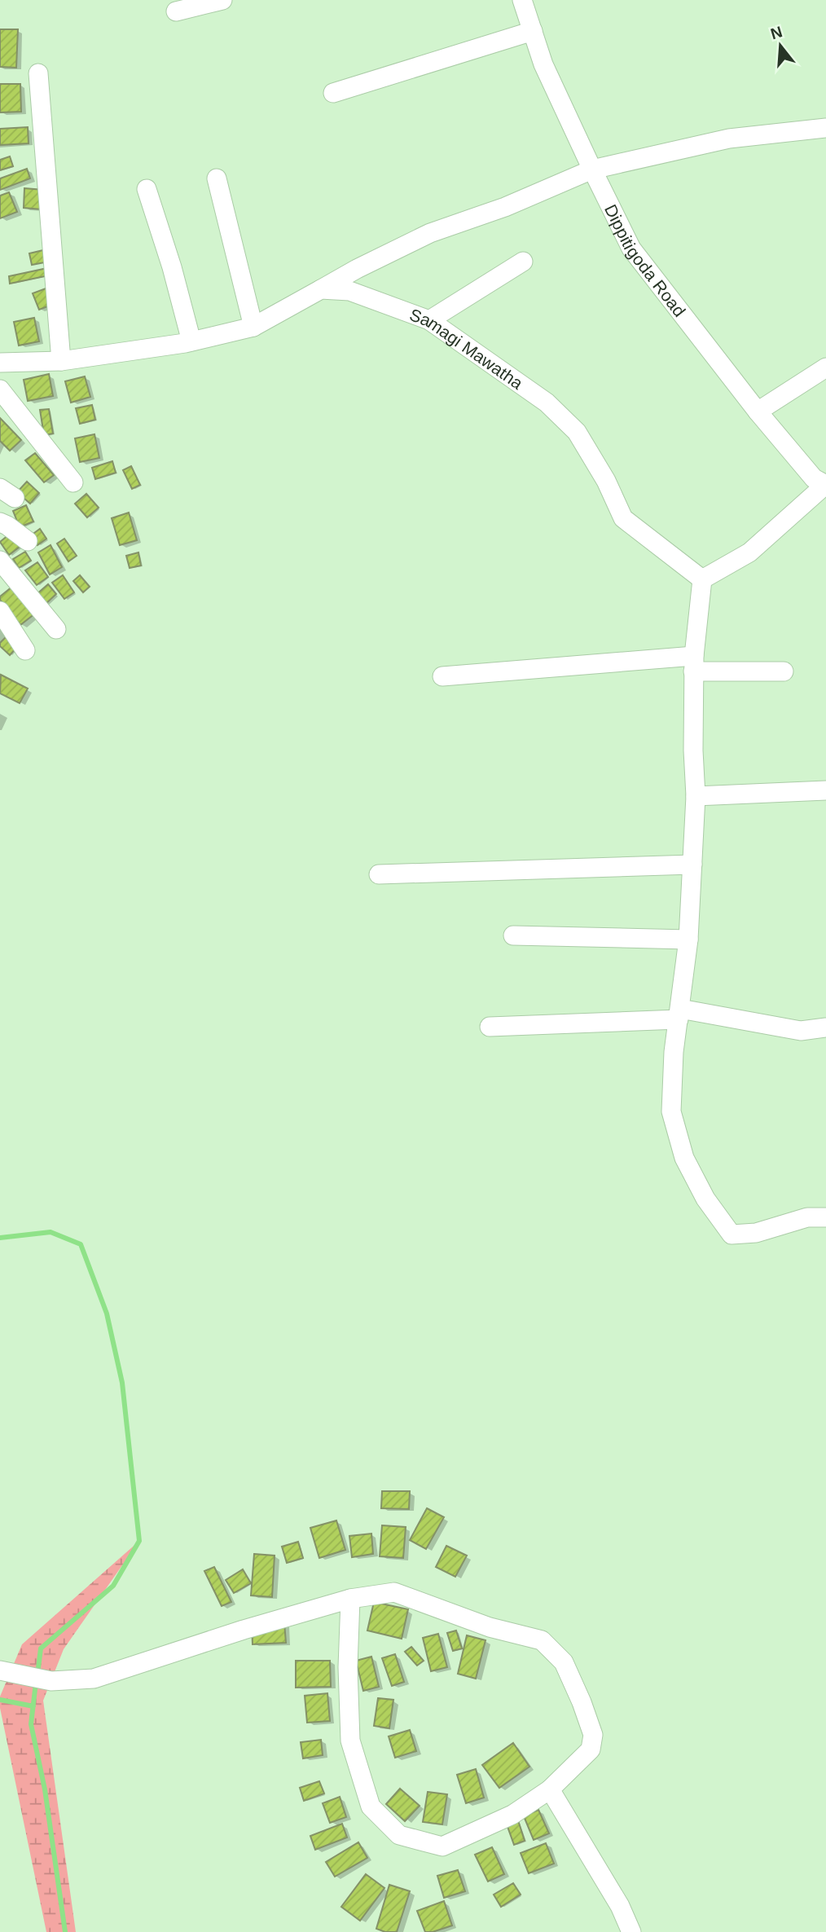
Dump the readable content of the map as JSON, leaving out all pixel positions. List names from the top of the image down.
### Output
{
  "streets": {
    "street": ["Dippitigoda Road", "Samagi Mawatha"]
  },
  "north": "top"
}
